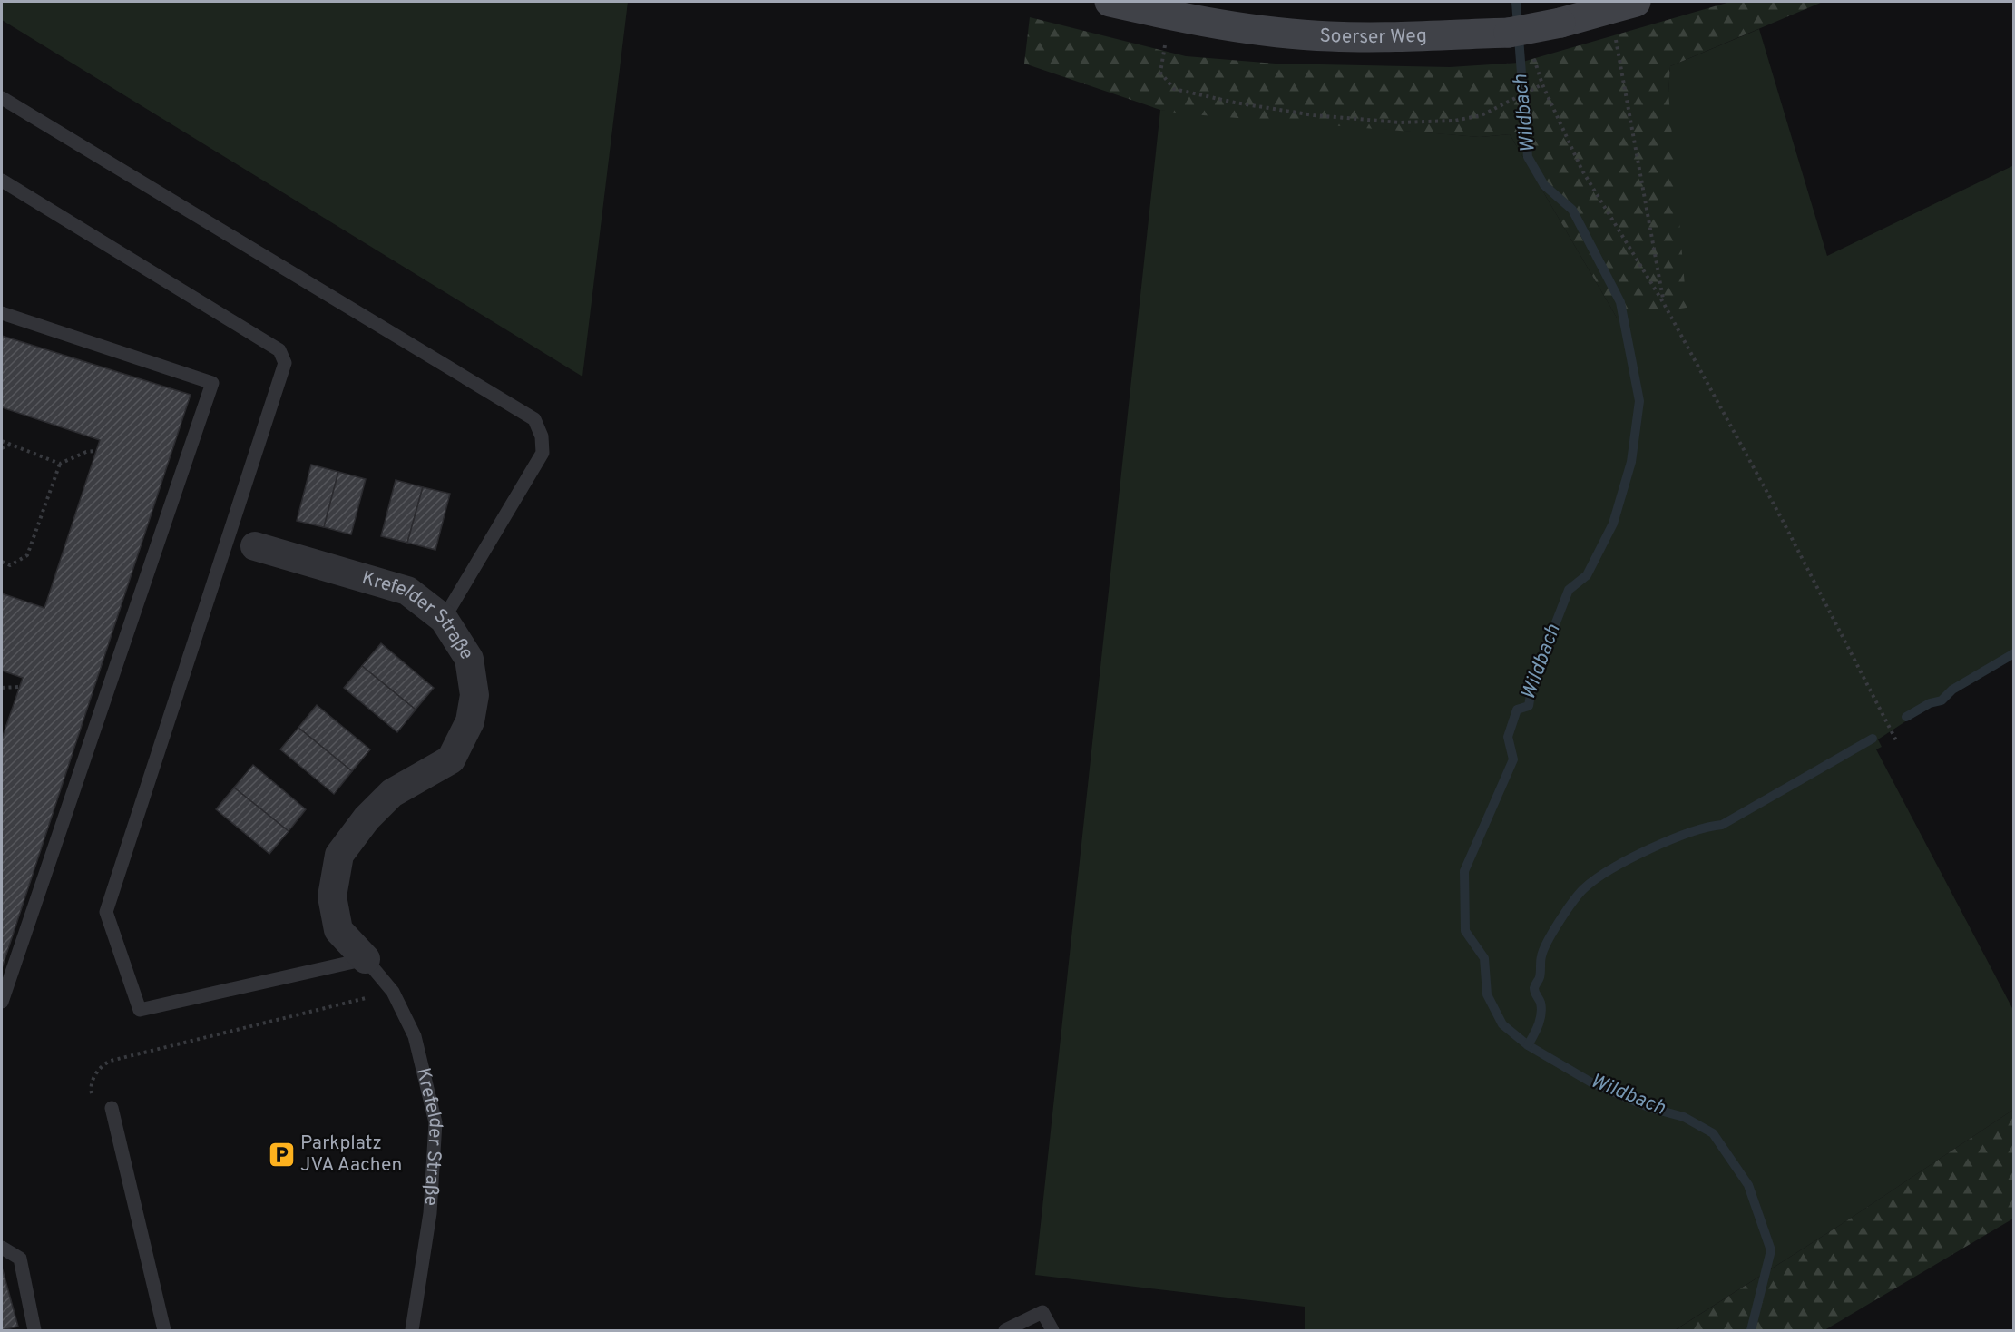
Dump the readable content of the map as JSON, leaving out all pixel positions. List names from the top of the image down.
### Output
{
  "streets": {
    "main road": ["Soerser Weg"],
    "street": ["Krefelder Straße"]
  },
  "water": ["Wildbach"],
  "places": {
    "parking": ["Parkplatz JVA Aachen"]
  }
}
